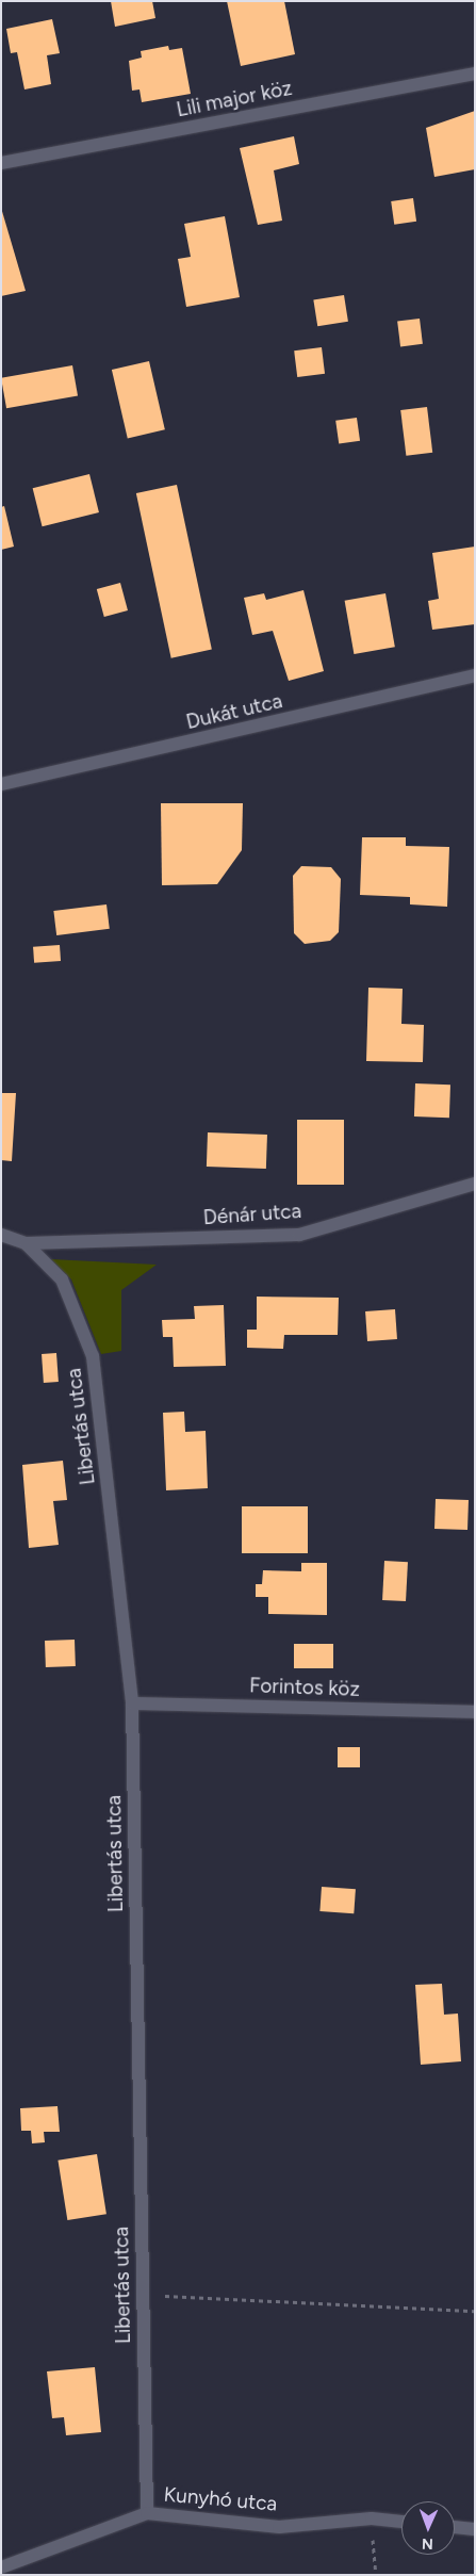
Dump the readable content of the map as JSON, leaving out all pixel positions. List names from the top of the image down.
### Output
{
  "streets": {
    "street": [
      "Lili major köz",
      "Dukát utca",
      "Dénár utca",
      "Libertás utca",
      "Forintos köz",
      "Kunyhó utca"
    ]
  },
  "crossings": [
    ["Dénár utca", "Libertás utca"],
    ["Libertás utca", "Forintos köz"],
    ["Libertás utca", "Kunyhó utca"]
  ],
  "north": "bottom"
}
